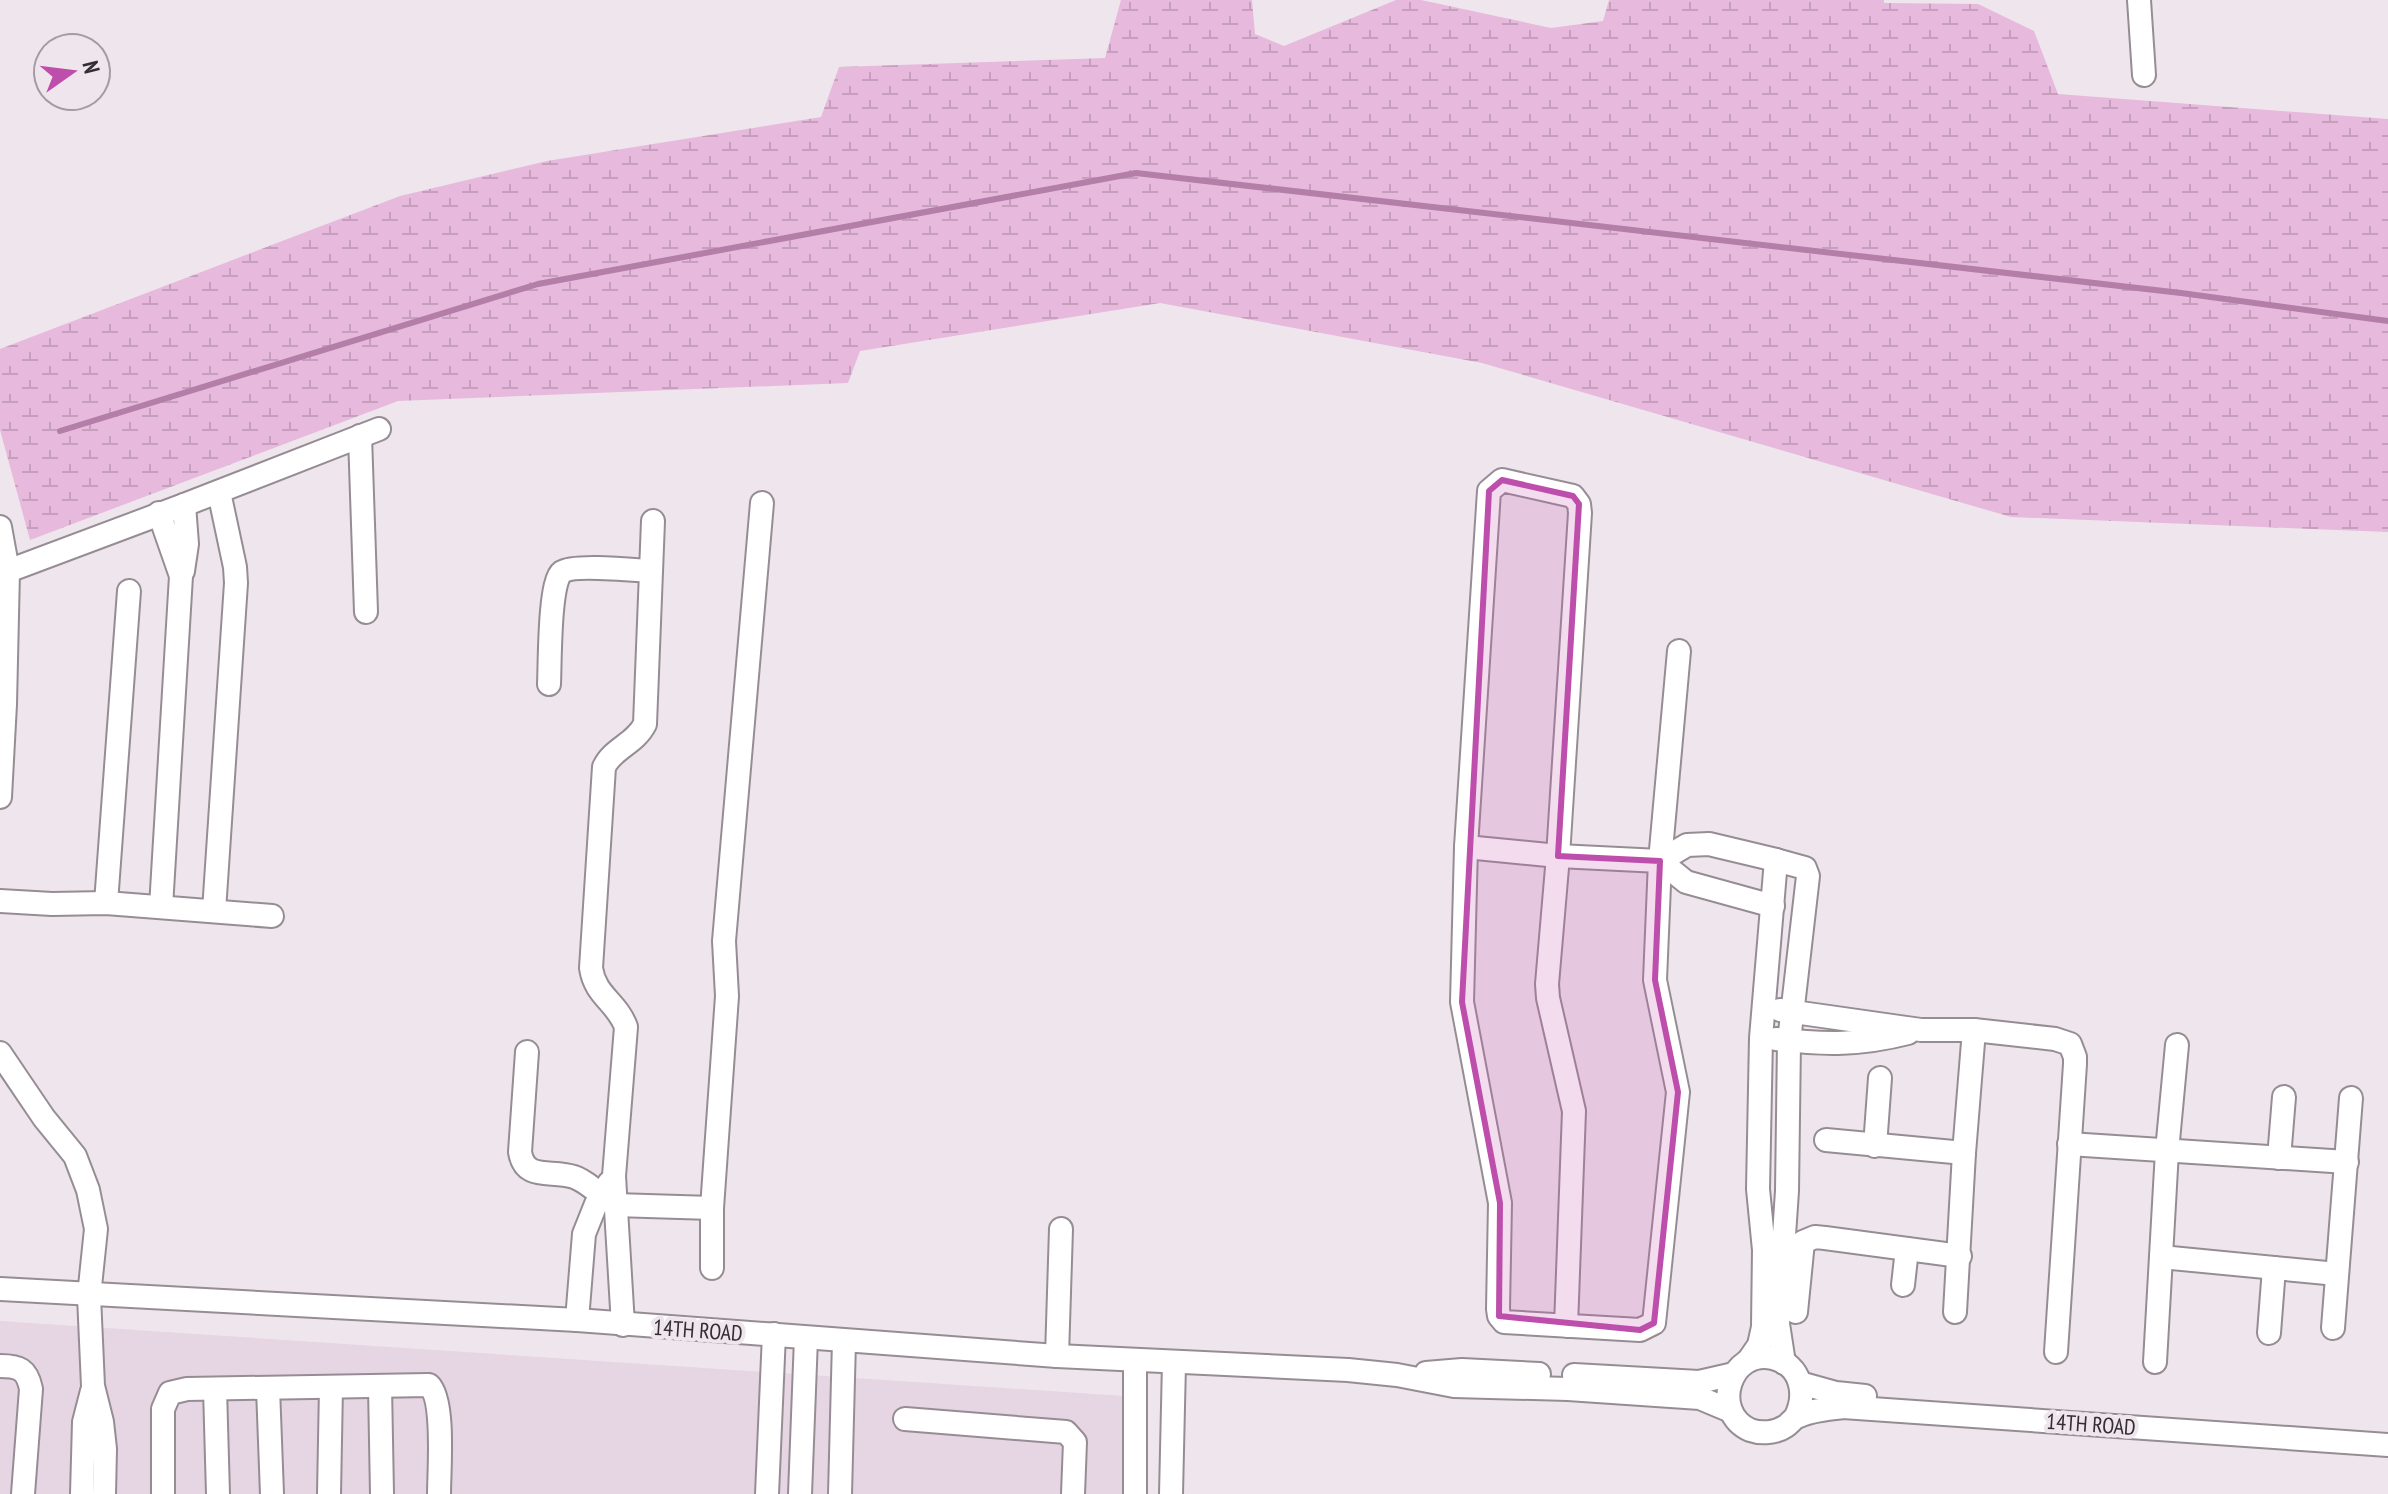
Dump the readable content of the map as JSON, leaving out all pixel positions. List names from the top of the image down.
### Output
{
  "streets": {
    "street": ["14TH ROAD"]
  },
  "north": "right"
}
